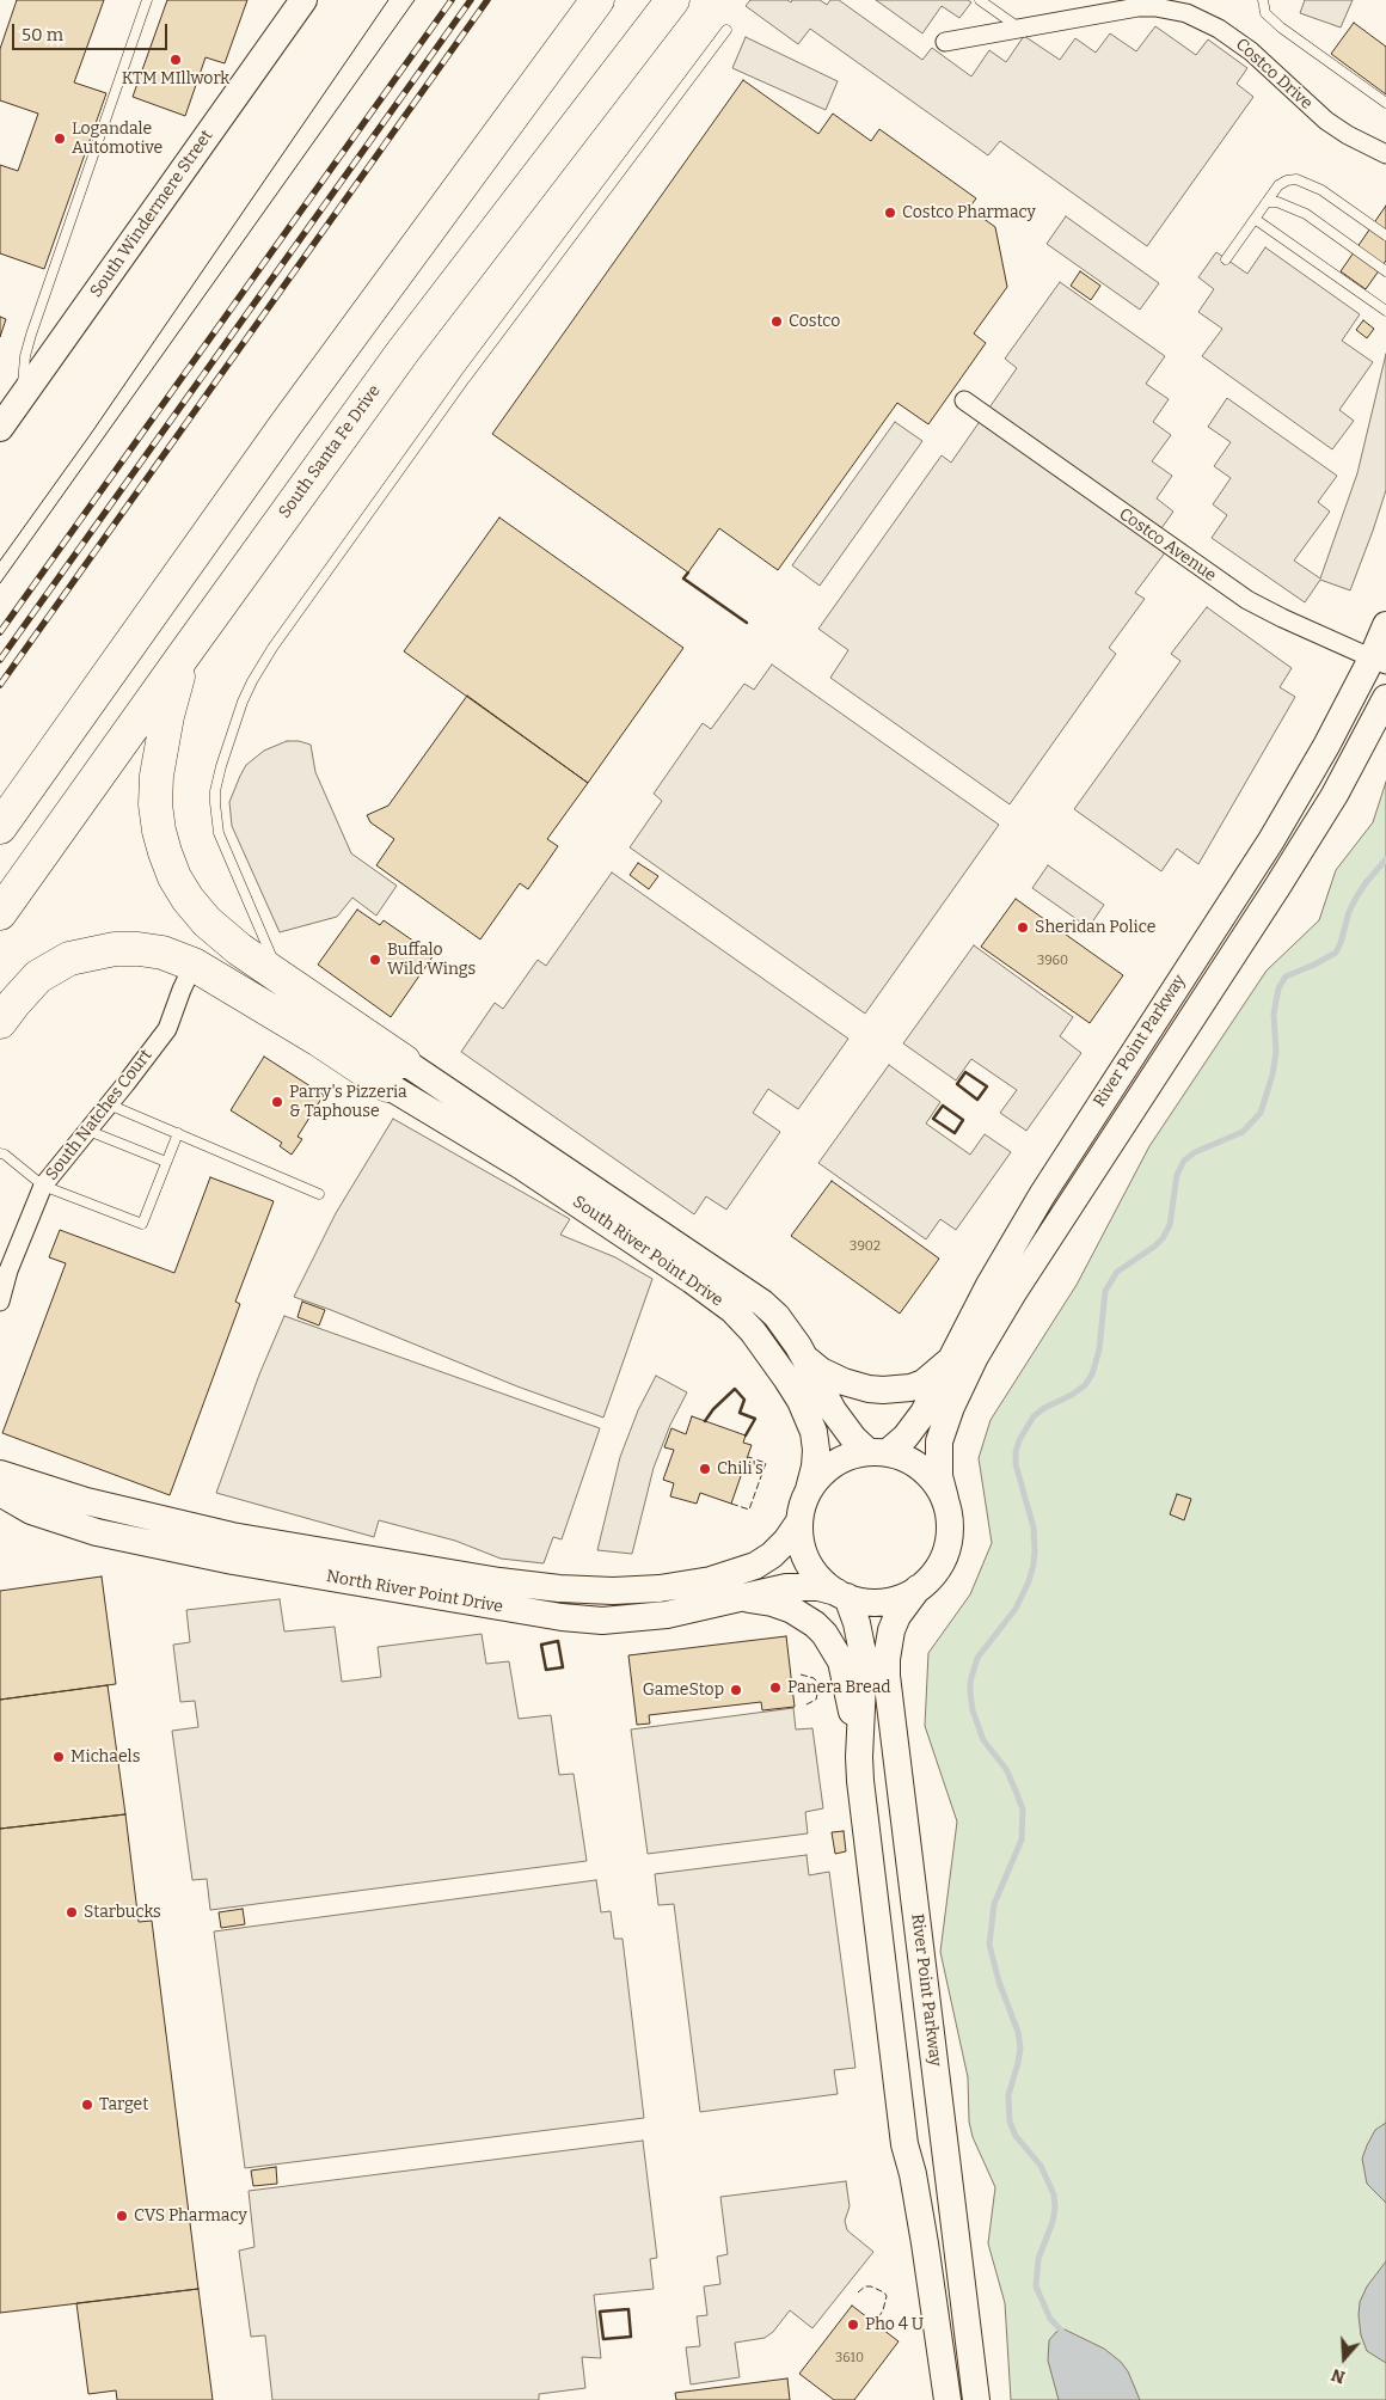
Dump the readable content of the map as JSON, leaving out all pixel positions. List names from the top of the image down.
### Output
{
  "streets": {
    "highway": ["South Santa Fe Drive"],
    "street": [
      "Costco Drive",
      "South Windermere Street",
      "Costco Avenue",
      "River Point Parkway",
      "South Natches Court",
      "South River Point Drive",
      "North River Point Drive"
    ]
  },
  "crossings": [
    ["Costco Avenue", "River Point Parkway"],
    ["River Point Parkway", "South River Point Drive"],
    ["River Point Parkway", "North River Point Drive"],
    ["South River Point Drive", "North River Point Drive"]
  ],
  "places": [
    "KTM MIllwork",
    "Logandale Automotive",
    "Costco Pharmacy",
    "Costco",
    "Sheridan Police",
    "Buffalo Wild Wings",
    "Parry's Pizzeria & Taphouse",
    "Chili's",
    "Panera Bread",
    "GameStop",
    "Michaels",
    "Starbucks",
    "Target",
    "CVS Pharmacy",
    "Pho 4 U"
  ],
  "house_numbers": ["3960", "3902", "3610"],
  "scale_bar": "50 m",
  "north": "bottom"
}
